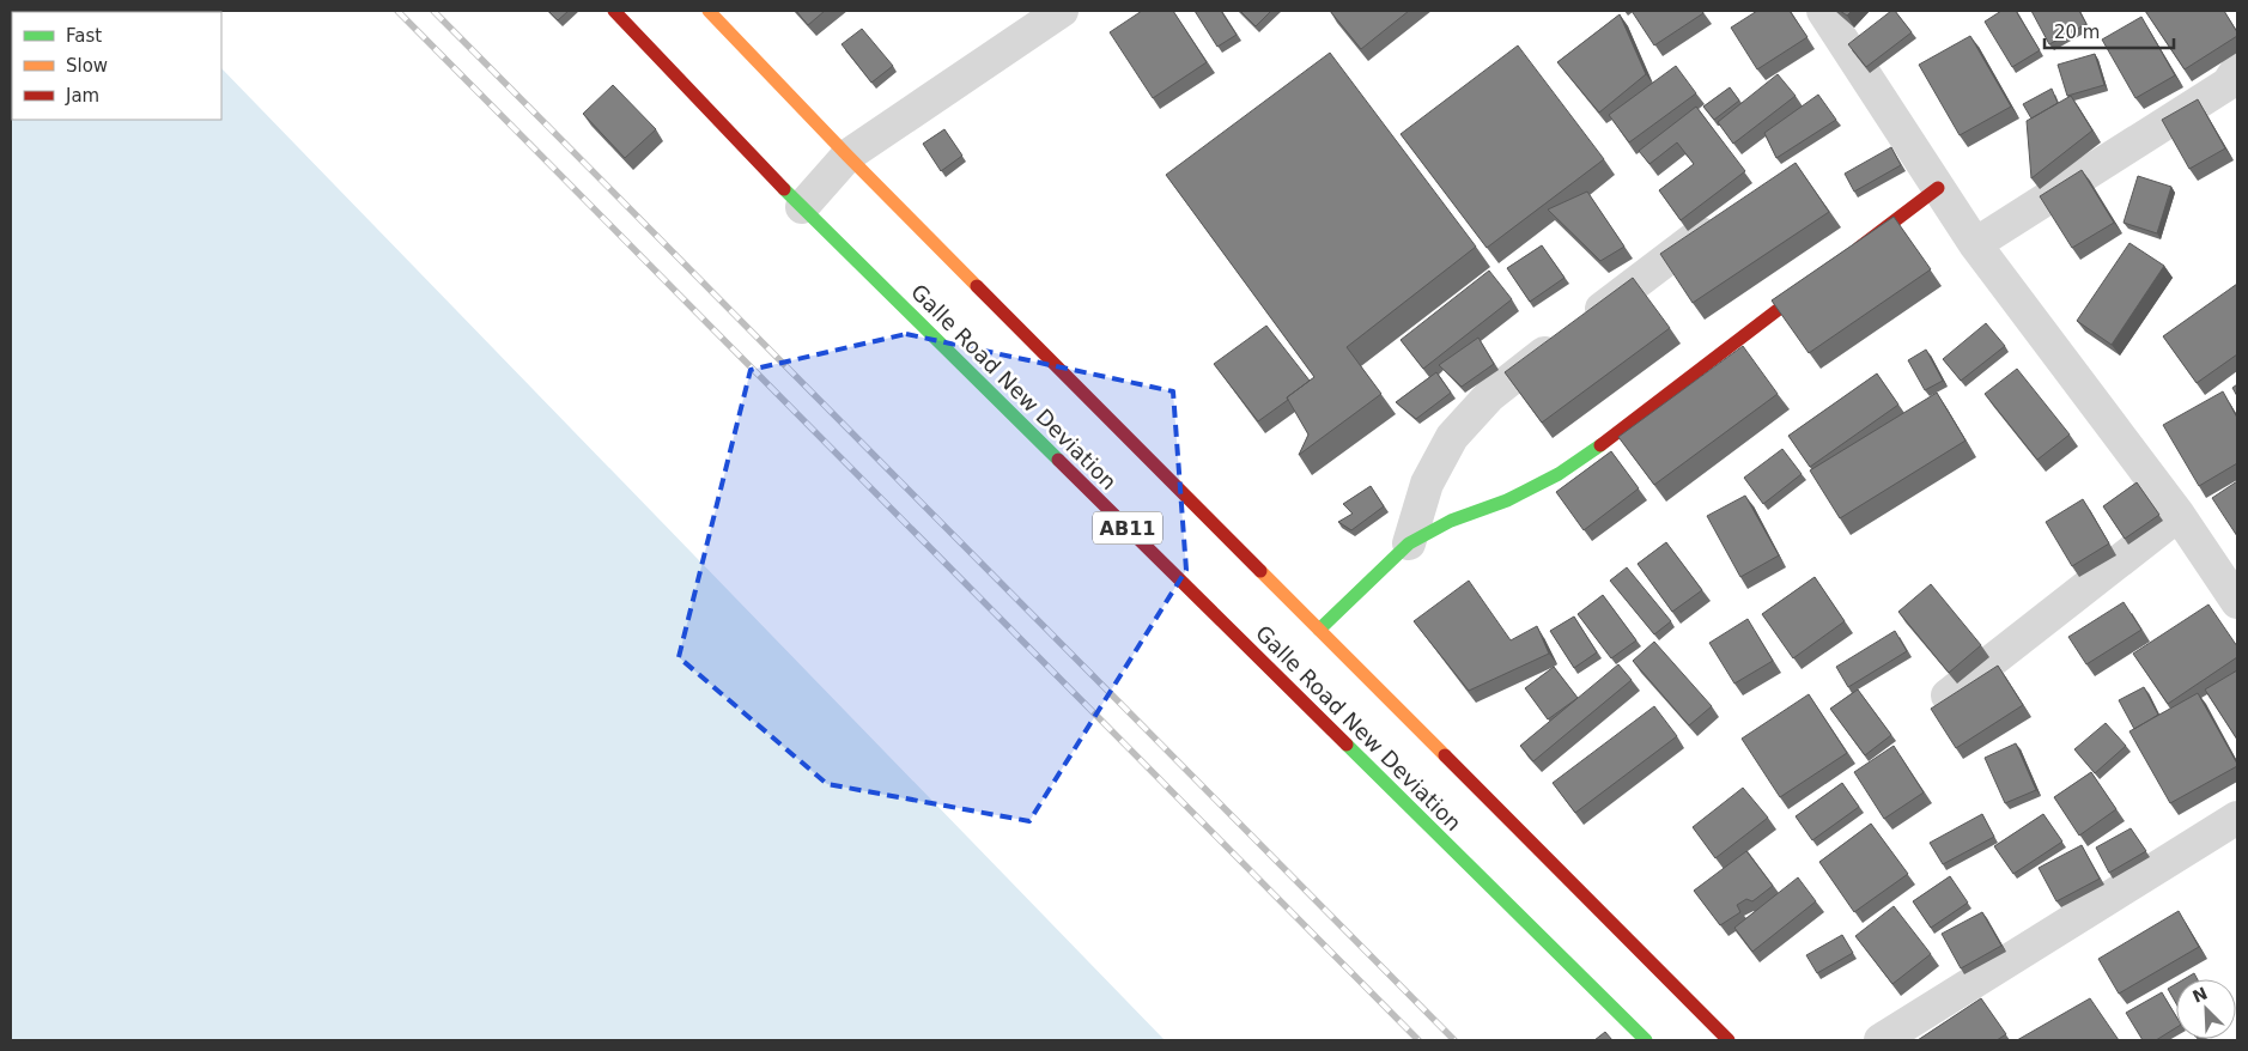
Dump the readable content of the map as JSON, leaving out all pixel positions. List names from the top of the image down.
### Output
{
  "streets": {
    "main road": ["Galle Road New Deviation", "AB11"]
  },
  "legend": ["Fast", "Slow", "Jam"],
  "scale_bar": "20 m",
  "north": "top left"
}
